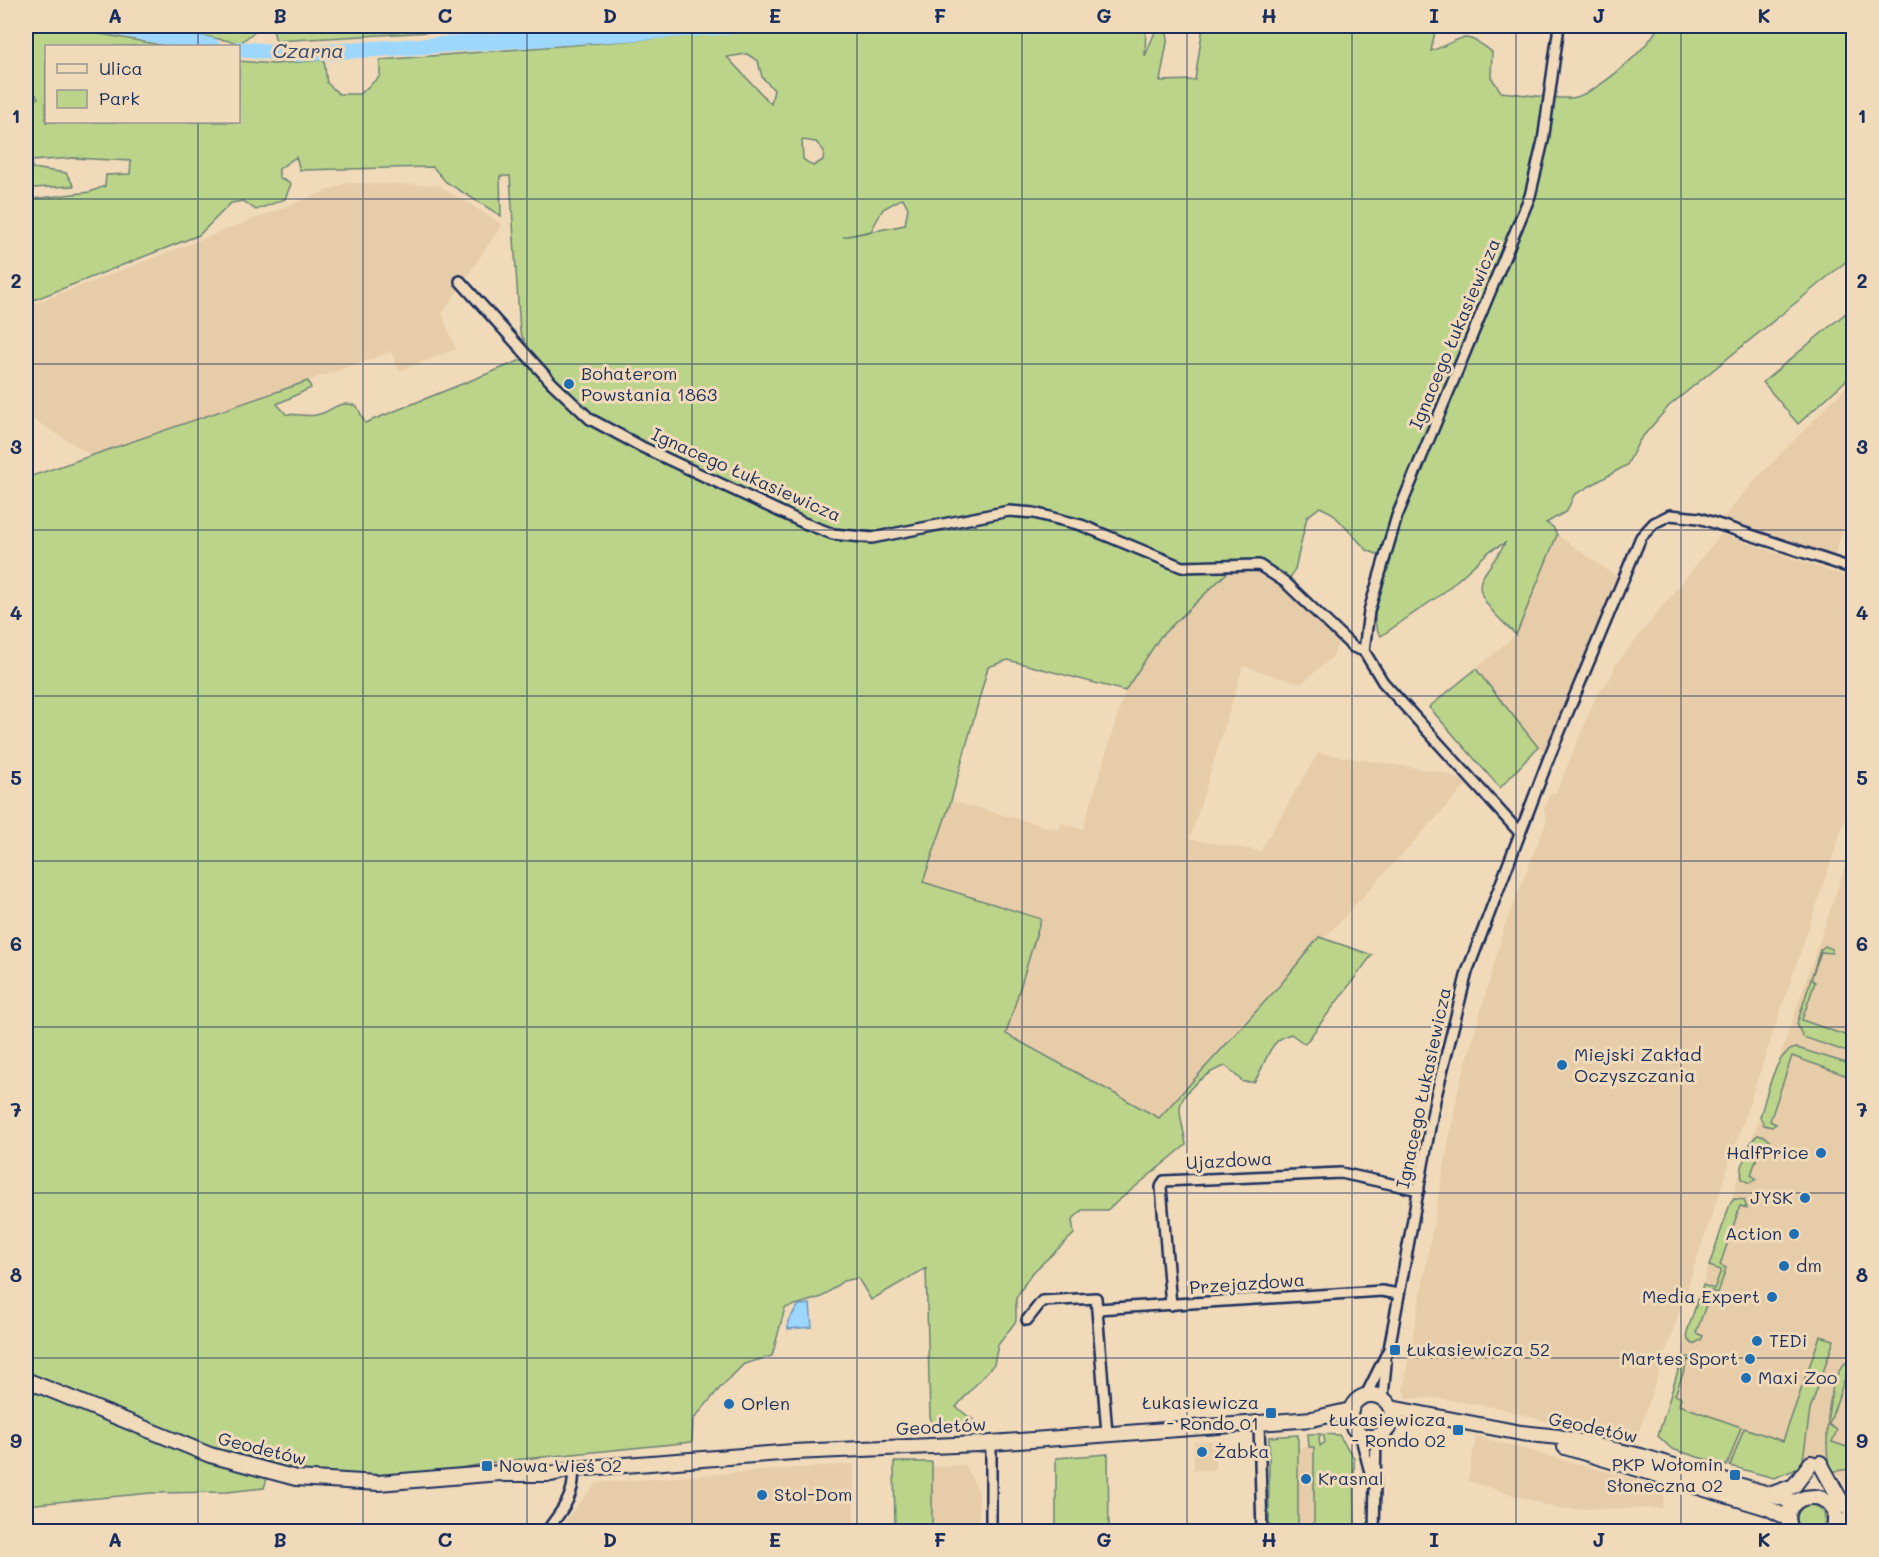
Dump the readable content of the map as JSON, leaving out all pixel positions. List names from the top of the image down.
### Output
{
  "streets": {
    "main road": ["Geodetów"],
    "street": ["Ignacego Łukasiewicza", "Ujazdowa", "Przejazdowa"]
  },
  "crossings": [
    ["Ignacego Łukasiewicza", "Ujazdowa"],
    ["Ignacego Łukasiewicza", "Przejazdowa"],
    ["Ignacego Łukasiewicza", "Geodetów"],
    ["Ujazdowa", "Przejazdowa"]
  ],
  "water": ["Czarna"],
  "places": {
    "other": [
      "Bohaterom Powstania 1863",
      "Miejski Zakład Oczyszczania",
      "HalfPrice",
      "JYSK",
      "Action",
      "dm",
      "Media Expert",
      "TEDi",
      "Martes Sport",
      "Maxi Zoo",
      "Orlen",
      "Żabka",
      "Krasnal",
      "Stol-Dom"
    ],
    "transit": [
      "Łukasiewicza 52",
      "Łukasiewicza - Rondo 01",
      "Łukasiewicza - Rondo 02",
      "Nowa Wieś 02",
      "PKP Wołomin Słoneczna 02"
    ]
  },
  "legend": ["Ulica", "Park"],
  "grid": {
    "columns": [
      "A",
      "B",
      "C",
      "D",
      "E",
      "F",
      "G",
      "H",
      "I",
      "J",
      "K"
    ],
    "rows": [
      "1",
      "2",
      "3",
      "4",
      "5",
      "6",
      "7",
      "8",
      "9"
    ]
  }
}
